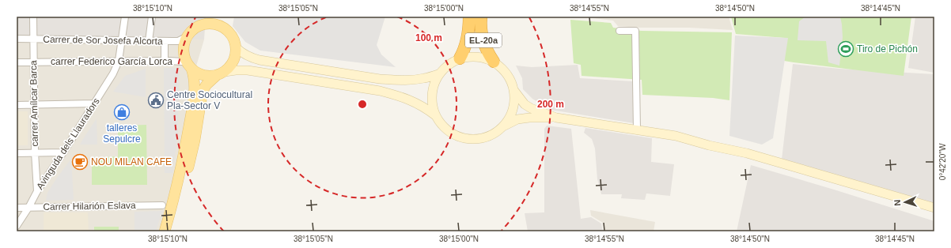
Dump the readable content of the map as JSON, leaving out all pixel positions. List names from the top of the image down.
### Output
{
  "streets": {
    "highway": ["EL-20a"],
    "street": [
      "Carrer de Sor Josefa Alcorta",
      "carrer Federico García Lorca",
      "carrer Amílcar Barca",
      "Avinguda dels Llauradors",
      "Carrer Hilarión Eslava"
    ]
  },
  "crossings": [
    ["Carrer de Sor Josefa Alcorta", "EL-20a"],
    ["Carrer de Sor Josefa Alcorta", "carrer Federico García Lorca"],
    ["Carrer de Sor Josefa Alcorta", "carrer Amílcar Barca"],
    ["Carrer de Sor Josefa Alcorta", "Avinguda dels Llauradors"],
    ["EL-20a", "carrer Federico García Lorca"],
    ["carrer Federico García Lorca", "carrer Amílcar Barca"],
    ["carrer Federico García Lorca", "Avinguda dels Llauradors"],
    ["carrer Amílcar Barca", "Avinguda dels Llauradors"],
    ["Avinguda dels Llauradors", "Carrer Hilarión Eslava"]
  ],
  "places": {
    "sports": ["Tiro de Pichón"],
    "public building": ["Centre Sociocultural Pla-Sector V"],
    "shop": ["talleres Sepulcre"],
    "cafe": ["NOU MILAN CAFE"]
  },
  "north": "left",
  "coordinates": [
    "38°15'10\"N",
    "38°15'05\"N",
    "38°15'00\"N",
    "38°14'55\"N",
    "38°14'50\"N",
    "38°14'45\"N",
    "0°42'20\"W"
  ],
  "rings": ["100 m", "200 m"]
}
